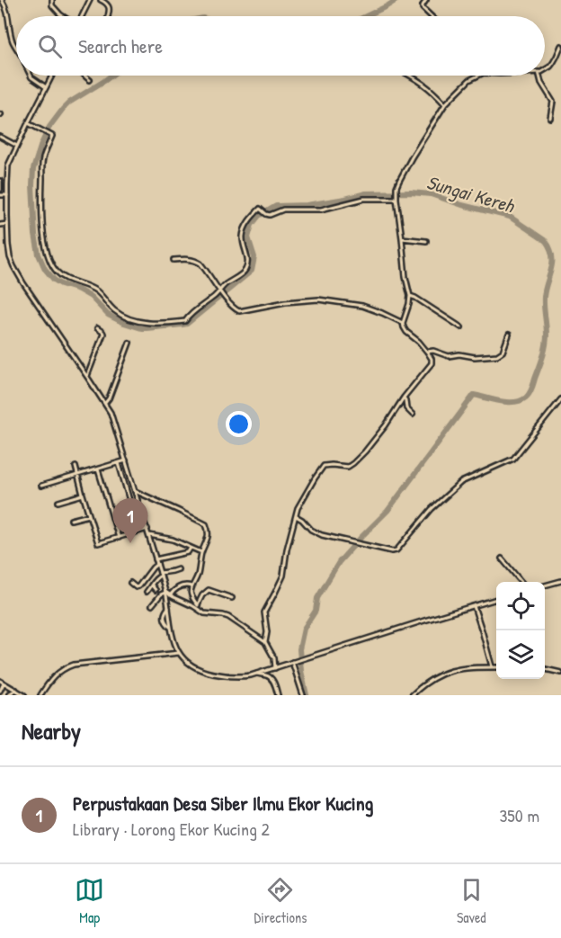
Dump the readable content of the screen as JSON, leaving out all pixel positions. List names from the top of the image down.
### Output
{
  "water": ["Sungai Kereh"],
  "page": {
    "search": "Search here",
    "pins": "1",
    "heading": "Nearby",
    "list": [
      {
        "mark": "1",
        "name": "Perpustakaan Desa Siber Ilmu Ekor Kucing",
        "note": "Library · Lorong Ekor Kucing 2",
        "value": "350 m"
      }
    ],
    "nav": ["Map", "Directions", "Saved"]
  }
}
